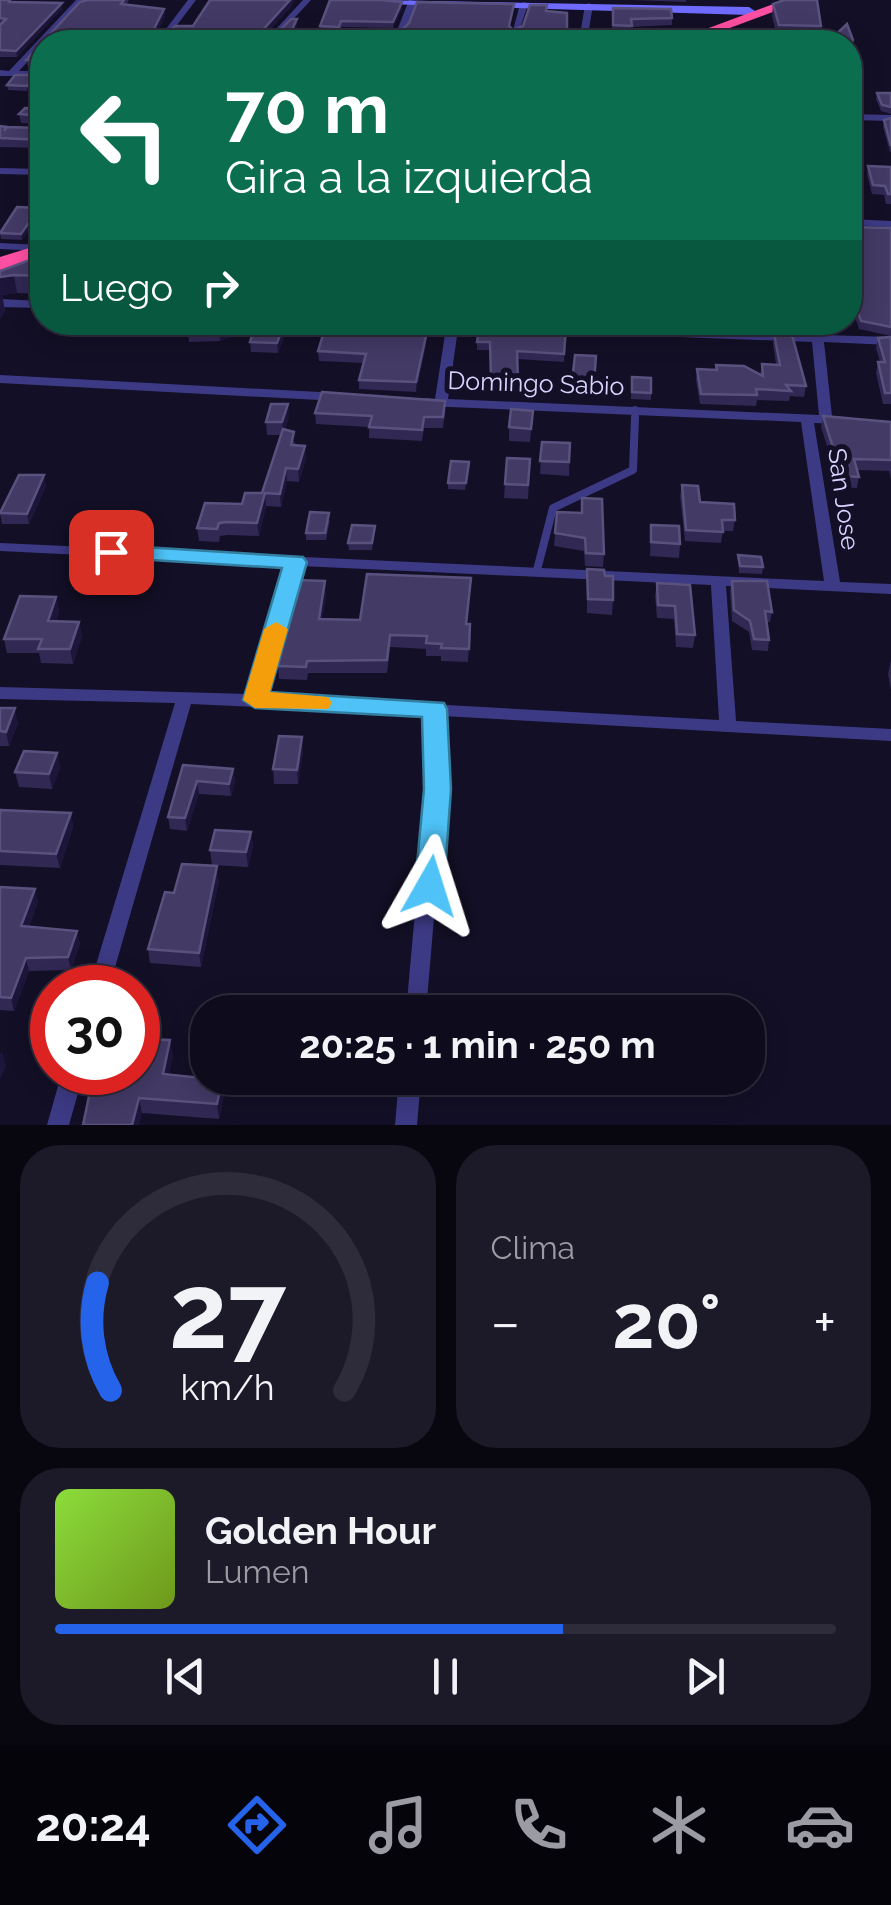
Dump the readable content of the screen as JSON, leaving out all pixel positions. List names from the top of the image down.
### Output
{
  "streets": {
    "street": ["Domingo Sabio", "San Jose"]
  },
  "crossings": [
    ["Domingo Sabio", "San Jose"]
  ],
  "page": {
    "turn": ["70 m", "Gira a la izquierda"],
    "then": "Luego",
    "limit": "30",
    "trip": "20:25 · 1 min · 250 m",
    "tile": "Clima",
    "heat": ["−", "20°", "+"],
    "song": ["Golden Hour", "Lumen"],
    "tabs": "20:24",
    "gauge": ["27", "km/h"]
  }
}
